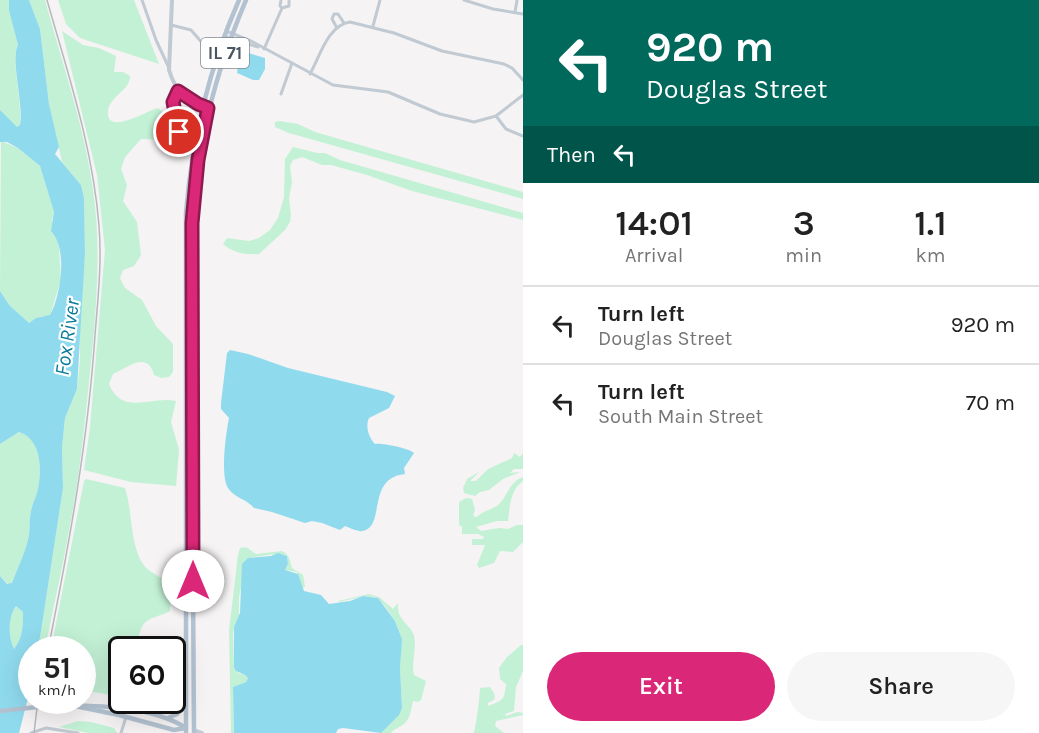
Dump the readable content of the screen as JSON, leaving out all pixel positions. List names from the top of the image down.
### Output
{
  "streets": {
    "main road": ["IL 71"]
  },
  "water": ["Fox River"],
  "page": {
    "turn": ["920 m", "Douglas Street"],
    "then": "Then",
    "eta": [
      "14:01",
      "Arrival",
      "3",
      "min",
      "1.1",
      "km"
    ],
    "list": [
      {
        "name": "Turn left",
        "note": "Douglas Street",
        "value": "920 m"
      },
      {
        "name": "Turn left",
        "note": "South Main Street",
        "value": "70 m"
      }
    ],
    "speed": "51 km/h",
    "limit": "60",
    "buttons": ["Exit", "Share"]
  }
}
